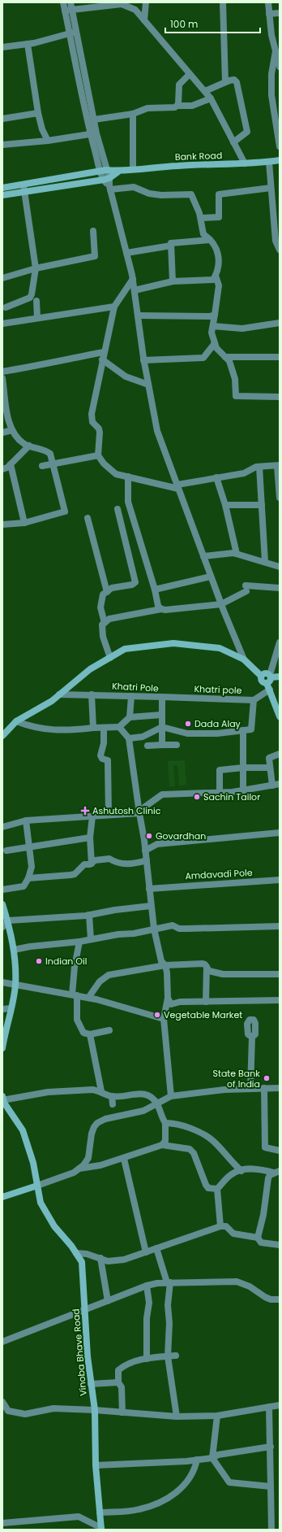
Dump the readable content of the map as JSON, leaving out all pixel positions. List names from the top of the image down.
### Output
{
  "streets": {
    "main road": ["Bank Road", "Vinoba Bhave Road"],
    "street": ["Khatri Pole", "Khatri pole", "Amdavadi Pole"]
  },
  "crossings": [
    ["Khatri Pole", "Khatri pole"]
  ],
  "places": {
    "other": [
      "Dada Alay",
      "Sachin Tailor",
      "Govardhan",
      "Indian Oil",
      "Vegetable Market",
      "State Bank of India"
    ],
    "health": ["Ashutosh Clinic"]
  },
  "scale_bar": "100 m"
}
